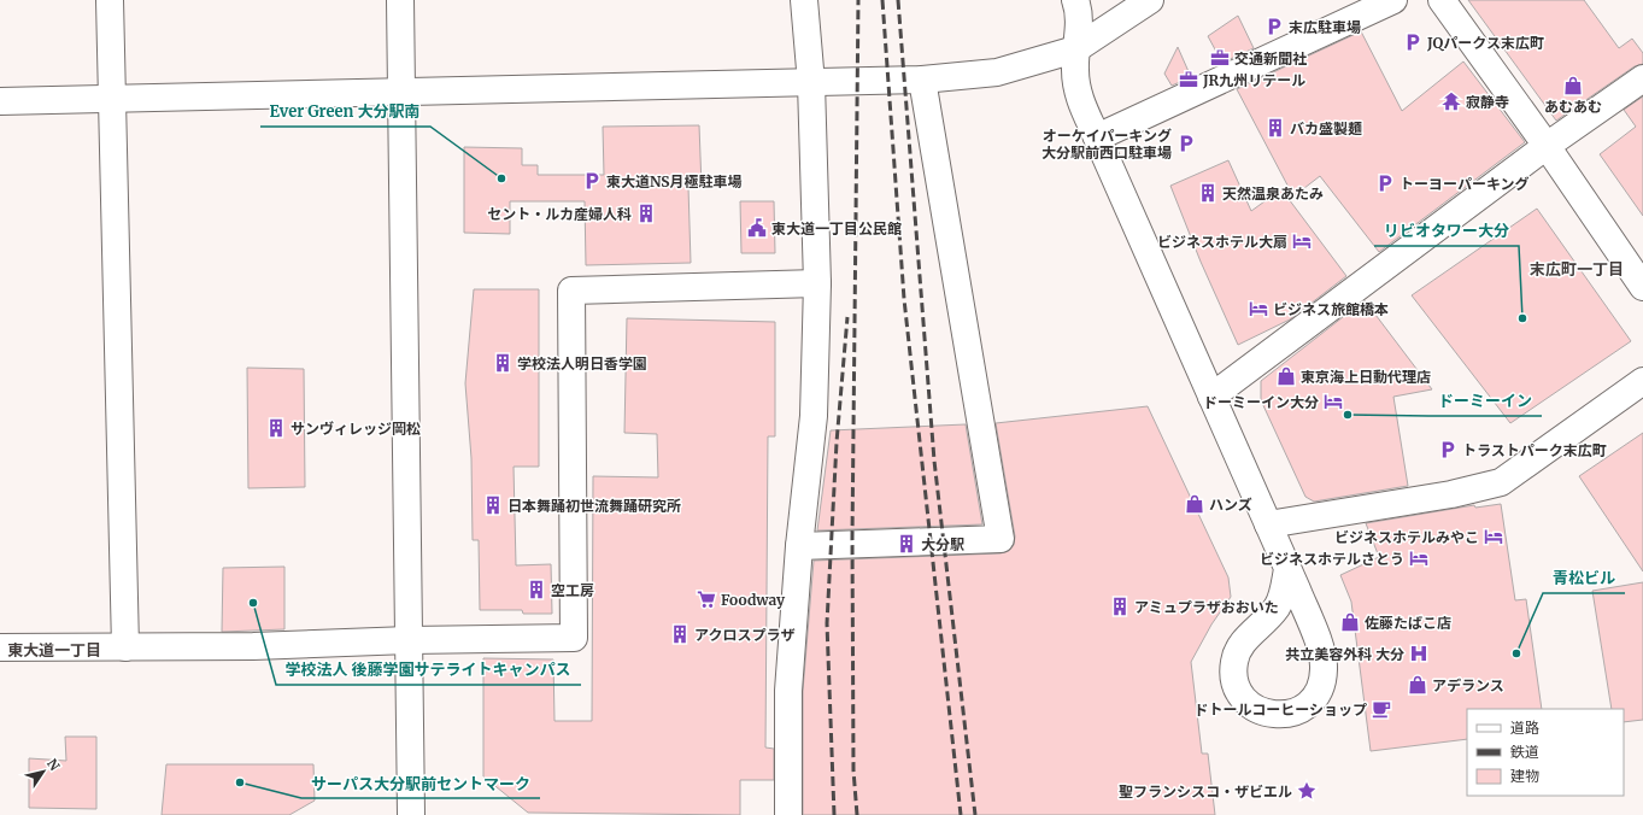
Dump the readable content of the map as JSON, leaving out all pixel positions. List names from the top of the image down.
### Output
{
  "districts": ["末広町一丁目", "東大道一丁目"],
  "places": {
    "parking": [
      "末広駐車場",
      "JQパークス末広町",
      "オーケイパーキング 大分駅前西口駐車場",
      "東大道NS月極駐車場",
      "トーヨーパーキング",
      "トラストパーク末広町"
    ],
    "office": ["交通新聞社", "JR九州リテール"],
    "shop": [
      "あむあむ",
      "東京海上日動代理店",
      "ハンズ",
      "佐藤たばこ店",
      "アデランス"
    ],
    "temple": ["寂静寺"],
    "building": [
      "バカ盛製麺",
      "天然温泉あたみ",
      "セント・ルカ産婦人科",
      "学校法人明日香学園",
      "サンヴィレッジ岡松",
      "日本舞踊初世流舞踊研究所",
      "大分駅",
      "空工房",
      "アミュプラザおおいた",
      "アクロスプラザ"
    ],
    "other": [
      "Ever Green 大分駅南",
      "リビオタワー大分",
      "ドーミーイン",
      "学校法人 後藤学園サテライトキャンパス",
      "青松ビル",
      "サーパス大分駅前セントマーク"
    ],
    "public building": ["東大道一丁目公民館"],
    "hotel": [
      "ビジネスホテル大扇",
      "ビジネス旅館橋本",
      "ドーミーイン大分",
      "ビジネスホテルみやこ",
      "ビジネスホテルさとう"
    ],
    "supermarket": ["Foodway"],
    "hospital": ["共立美容外科 大分"],
    "cafe": ["ドトールコーヒーショップ"],
    "place": ["聖フランシスコ・ザビエル"]
  },
  "legend": ["道路", "鉄道", "建物"],
  "north": "top right"
}
